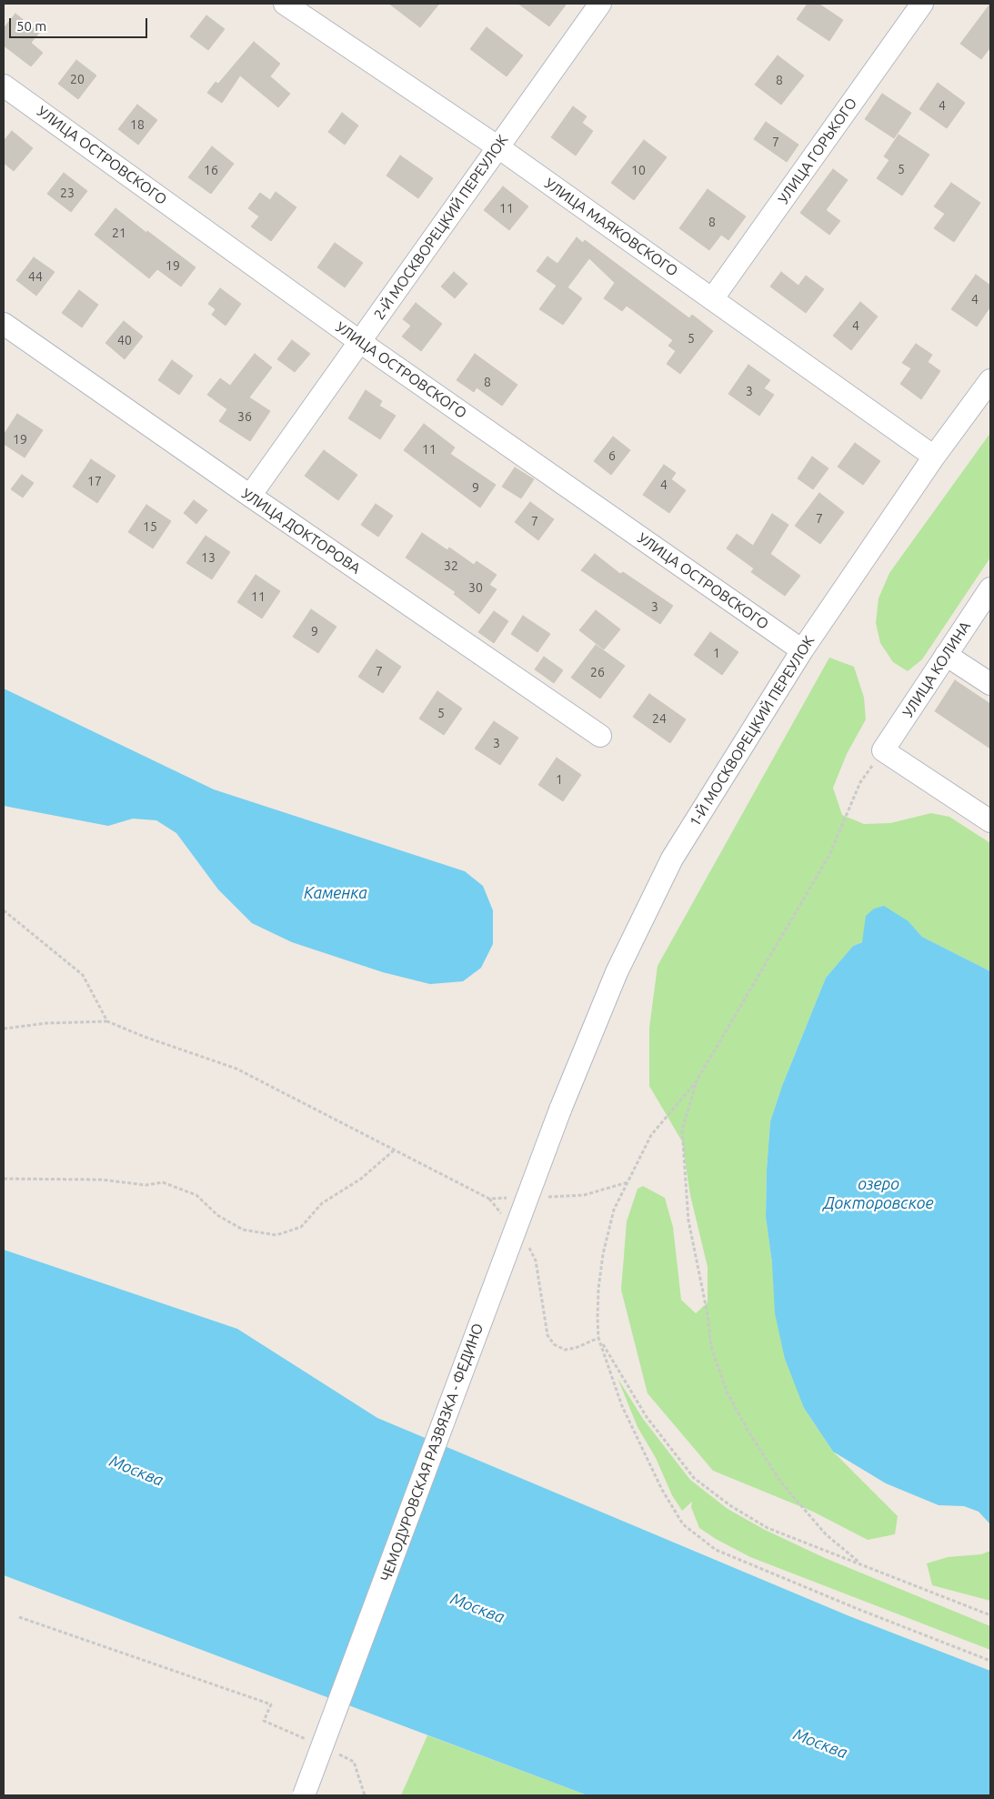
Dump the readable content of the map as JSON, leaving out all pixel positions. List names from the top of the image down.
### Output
{
  "streets": {
    "street": [
      "УЛИЦА ГОРЬКОГО",
      "УЛИЦА ОСТРОВСКОГО",
      "2-Й МОСКВОРЕЦКИЙ ПЕРЕУЛОК",
      "УЛИЦА МАЯКОВСКОГО",
      "УЛИЦА ДОКТОРОВА",
      "УЛИЦА КОЛИНА",
      "1-Й МОСКВОРЕЦКИЙ ПЕРЕУЛОК",
      "ЧЕМОДУРОВСКАЯ РАЗВЯЗКА - ФЕДИНО"
    ]
  },
  "crossings": [
    ["УЛИЦА ГОРЬКОГО", "УЛИЦА МАЯКОВСКОГО"],
    ["УЛИЦА ОСТРОВСКОГО", "2-Й МОСКВОРЕЦКИЙ ПЕРЕУЛОК"],
    ["УЛИЦА ОСТРОВСКОГО", "1-Й МОСКВОРЕЦКИЙ ПЕРЕУЛОК"],
    ["2-Й МОСКВОРЕЦКИЙ ПЕРЕУЛОК", "УЛИЦА МАЯКОВСКОГО"],
    ["2-Й МОСКВОРЕЦКИЙ ПЕРЕУЛОК", "УЛИЦА ДОКТОРОВА"],
    ["УЛИЦА МАЯКОВСКОГО", "1-Й МОСКВОРЕЦКИЙ ПЕРЕУЛОК"],
    ["1-Й МОСКВОРЕЦКИЙ ПЕРЕУЛОК", "ЧЕМОДУРОВСКАЯ РАЗВЯЗКА - ФЕДИНО"]
  ],
  "water": ["Каменка", "озеро Докторовское", "Москва"],
  "house_numbers": [
    "20",
    "8",
    "4",
    "18",
    "7",
    "5",
    "16",
    "10",
    "23",
    "11",
    "8",
    "21",
    "19",
    "44",
    "4",
    "4",
    "5",
    "40",
    "8",
    "3",
    "36",
    "19",
    "11",
    "6",
    "17",
    "4",
    "9",
    "7",
    "7",
    "15",
    "13",
    "32",
    "30",
    "11",
    "3",
    "9",
    "1",
    "7",
    "26",
    "5",
    "24",
    "3",
    "1"
  ],
  "scale_bar": "50 m"
}
